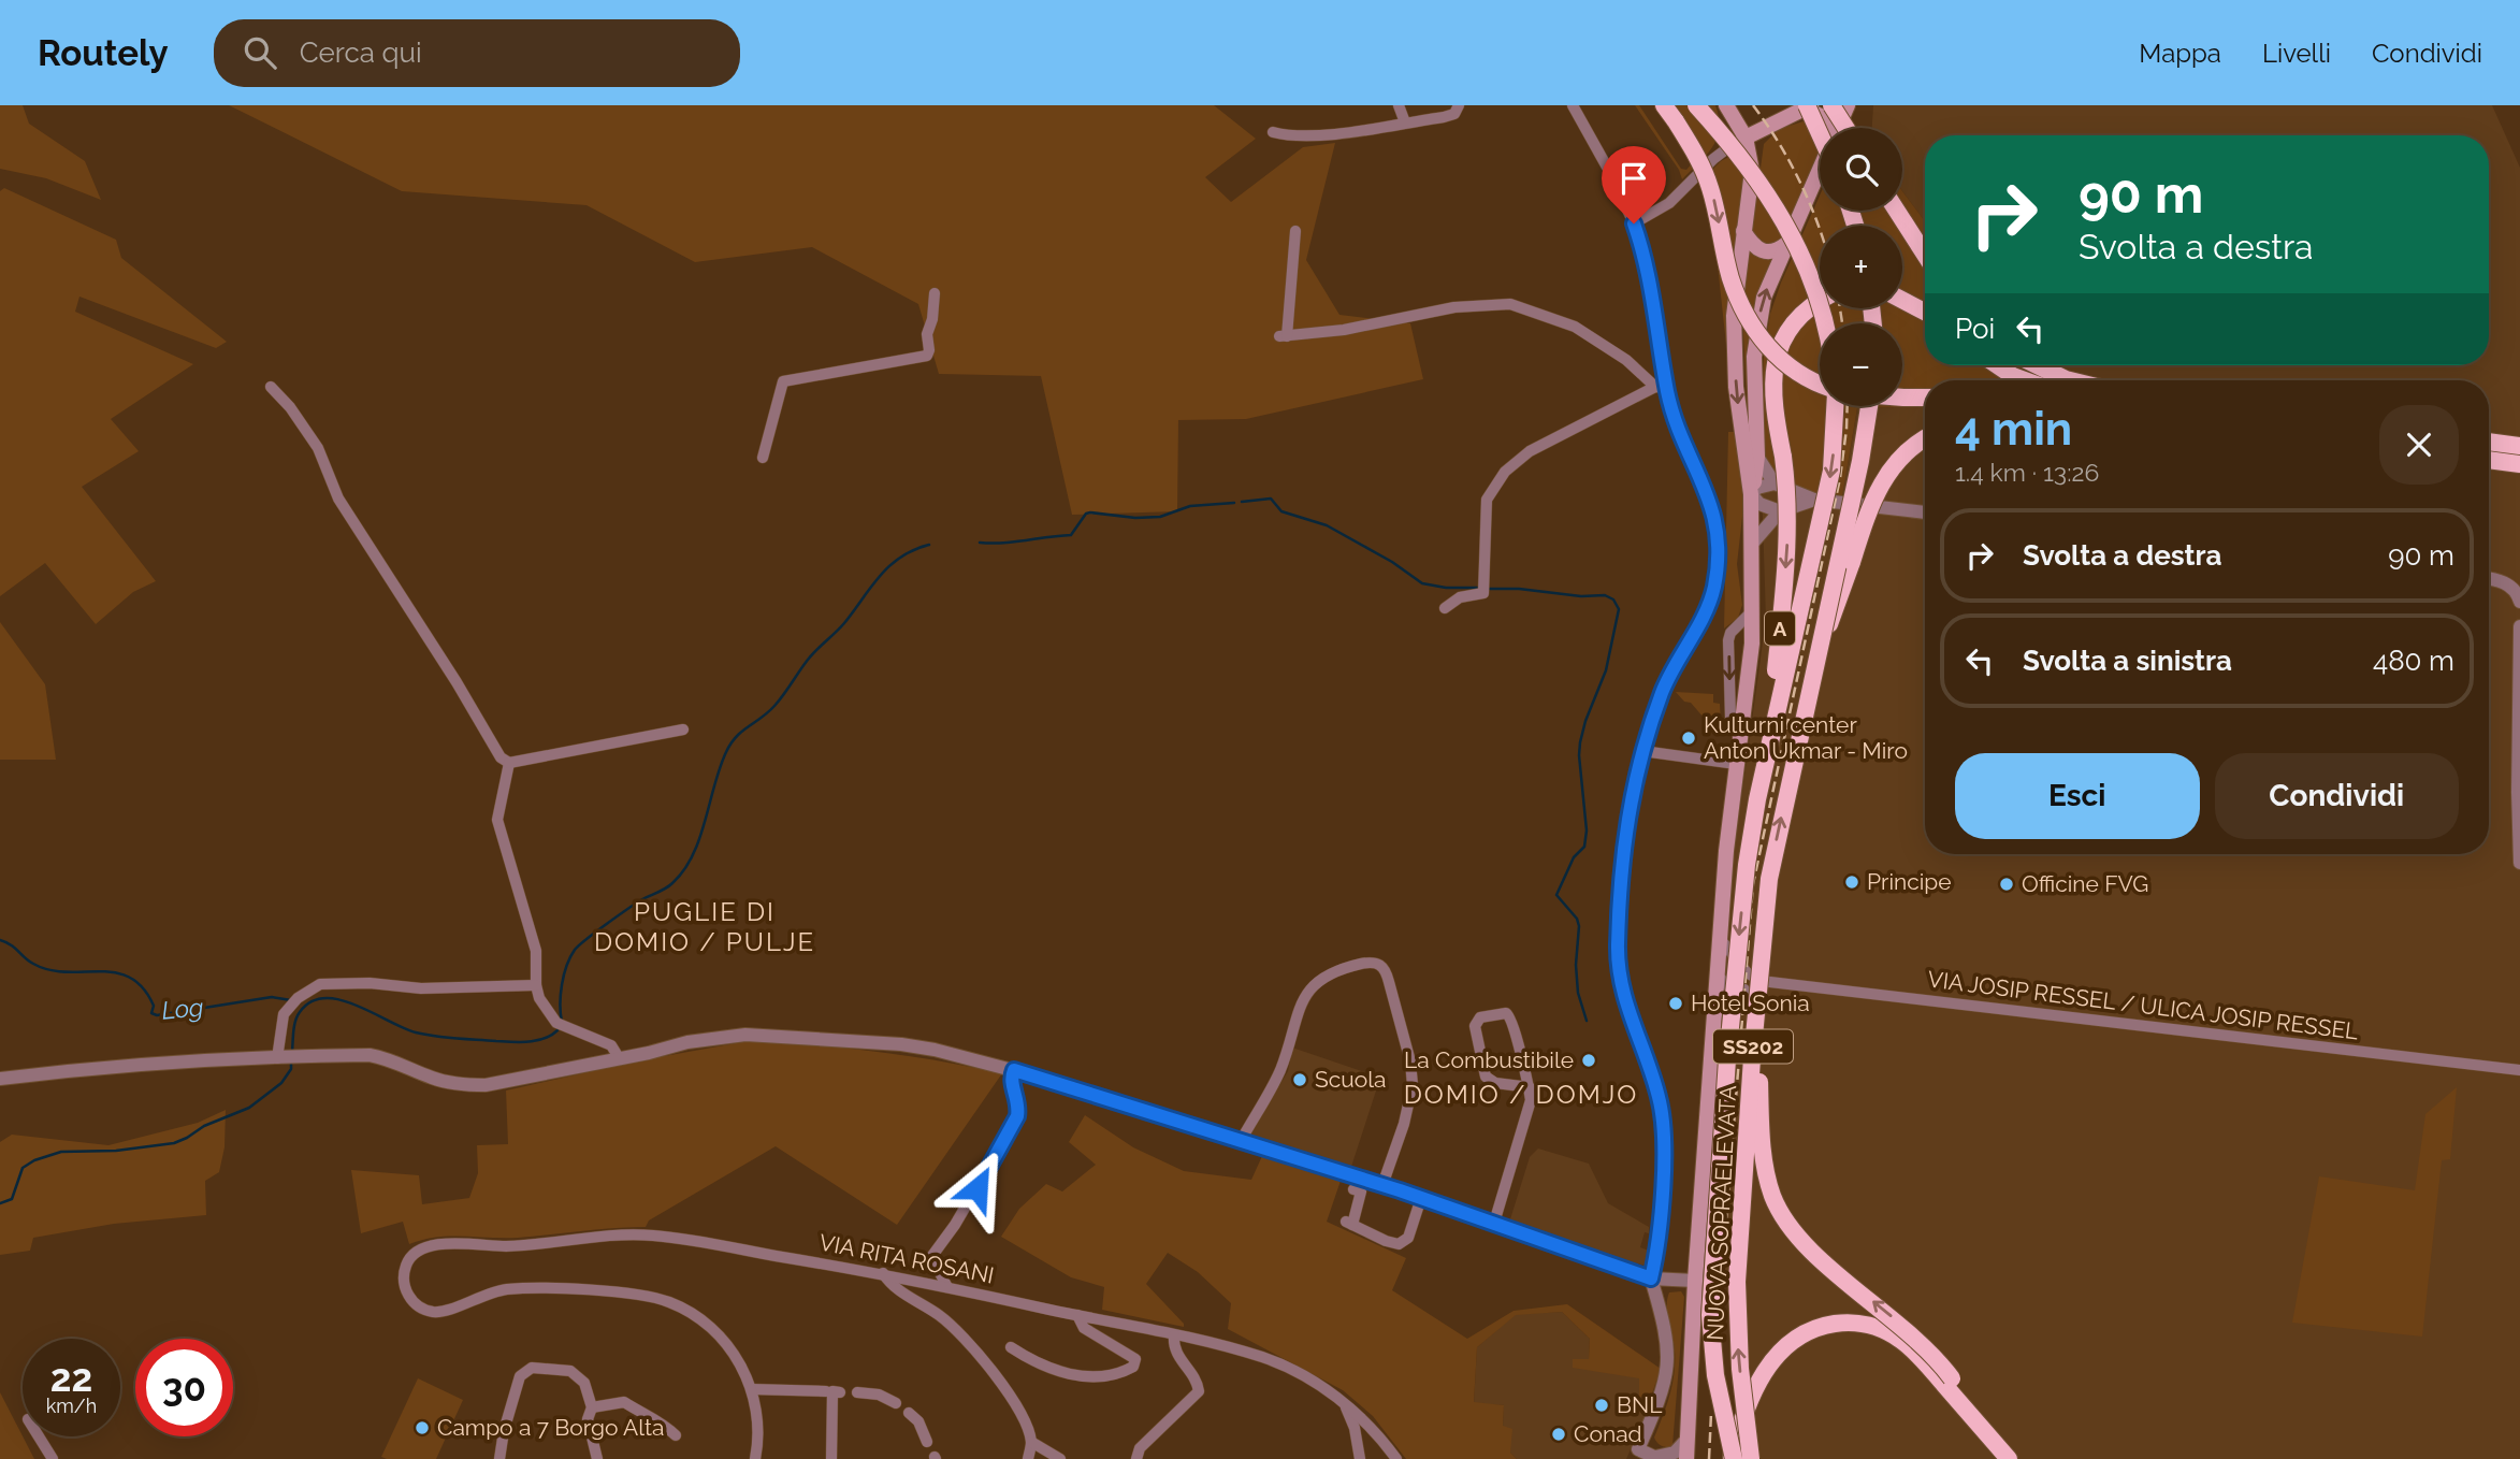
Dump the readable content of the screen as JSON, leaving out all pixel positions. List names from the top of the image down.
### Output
{
  "streets": {
    "highway": ["A", "SS202", "NUOVA SOPRAELEVATA"],
    "street": ["VIA JOSIP RESSEL / ULICA JOSIP RESSEL", "VIA RITA ROSANI"]
  },
  "crossings": [
    ["A", "NUOVA SOPRAELEVATA"]
  ],
  "districts": ["PUGLIE DI DOMIO / PULJE", "DOMIO / DOMJO"],
  "water": ["Log"],
  "places": [
    "Kulturni center Anton Ukmar - Miro",
    "Principe",
    "Officine FVG",
    "Hotel Sonia",
    "La Combustibile",
    "Scuola",
    "BNL",
    "Campo a 7 Borgo Alta",
    "Conad"
  ],
  "page": {
    "header": "Routely",
    "search": "Cerca qui",
    "nav": ["Mappa", "Livelli", "Condividi"],
    "map_buttons": ["+", "−"],
    "turn": ["90 m", "Svolta a destra"],
    "then": "Poi",
    "heading": ["4 min", "1.4 km · 13:26"],
    "list": [
      {
        "name": "Svolta a destra",
        "value": "90 m"
      },
      {
        "name": "Svolta a sinistra",
        "value": "480 m"
      }
    ],
    "buttons": ["Esci", "Condividi"],
    "speed": "22 km/h",
    "limit": "30"
  }
}
